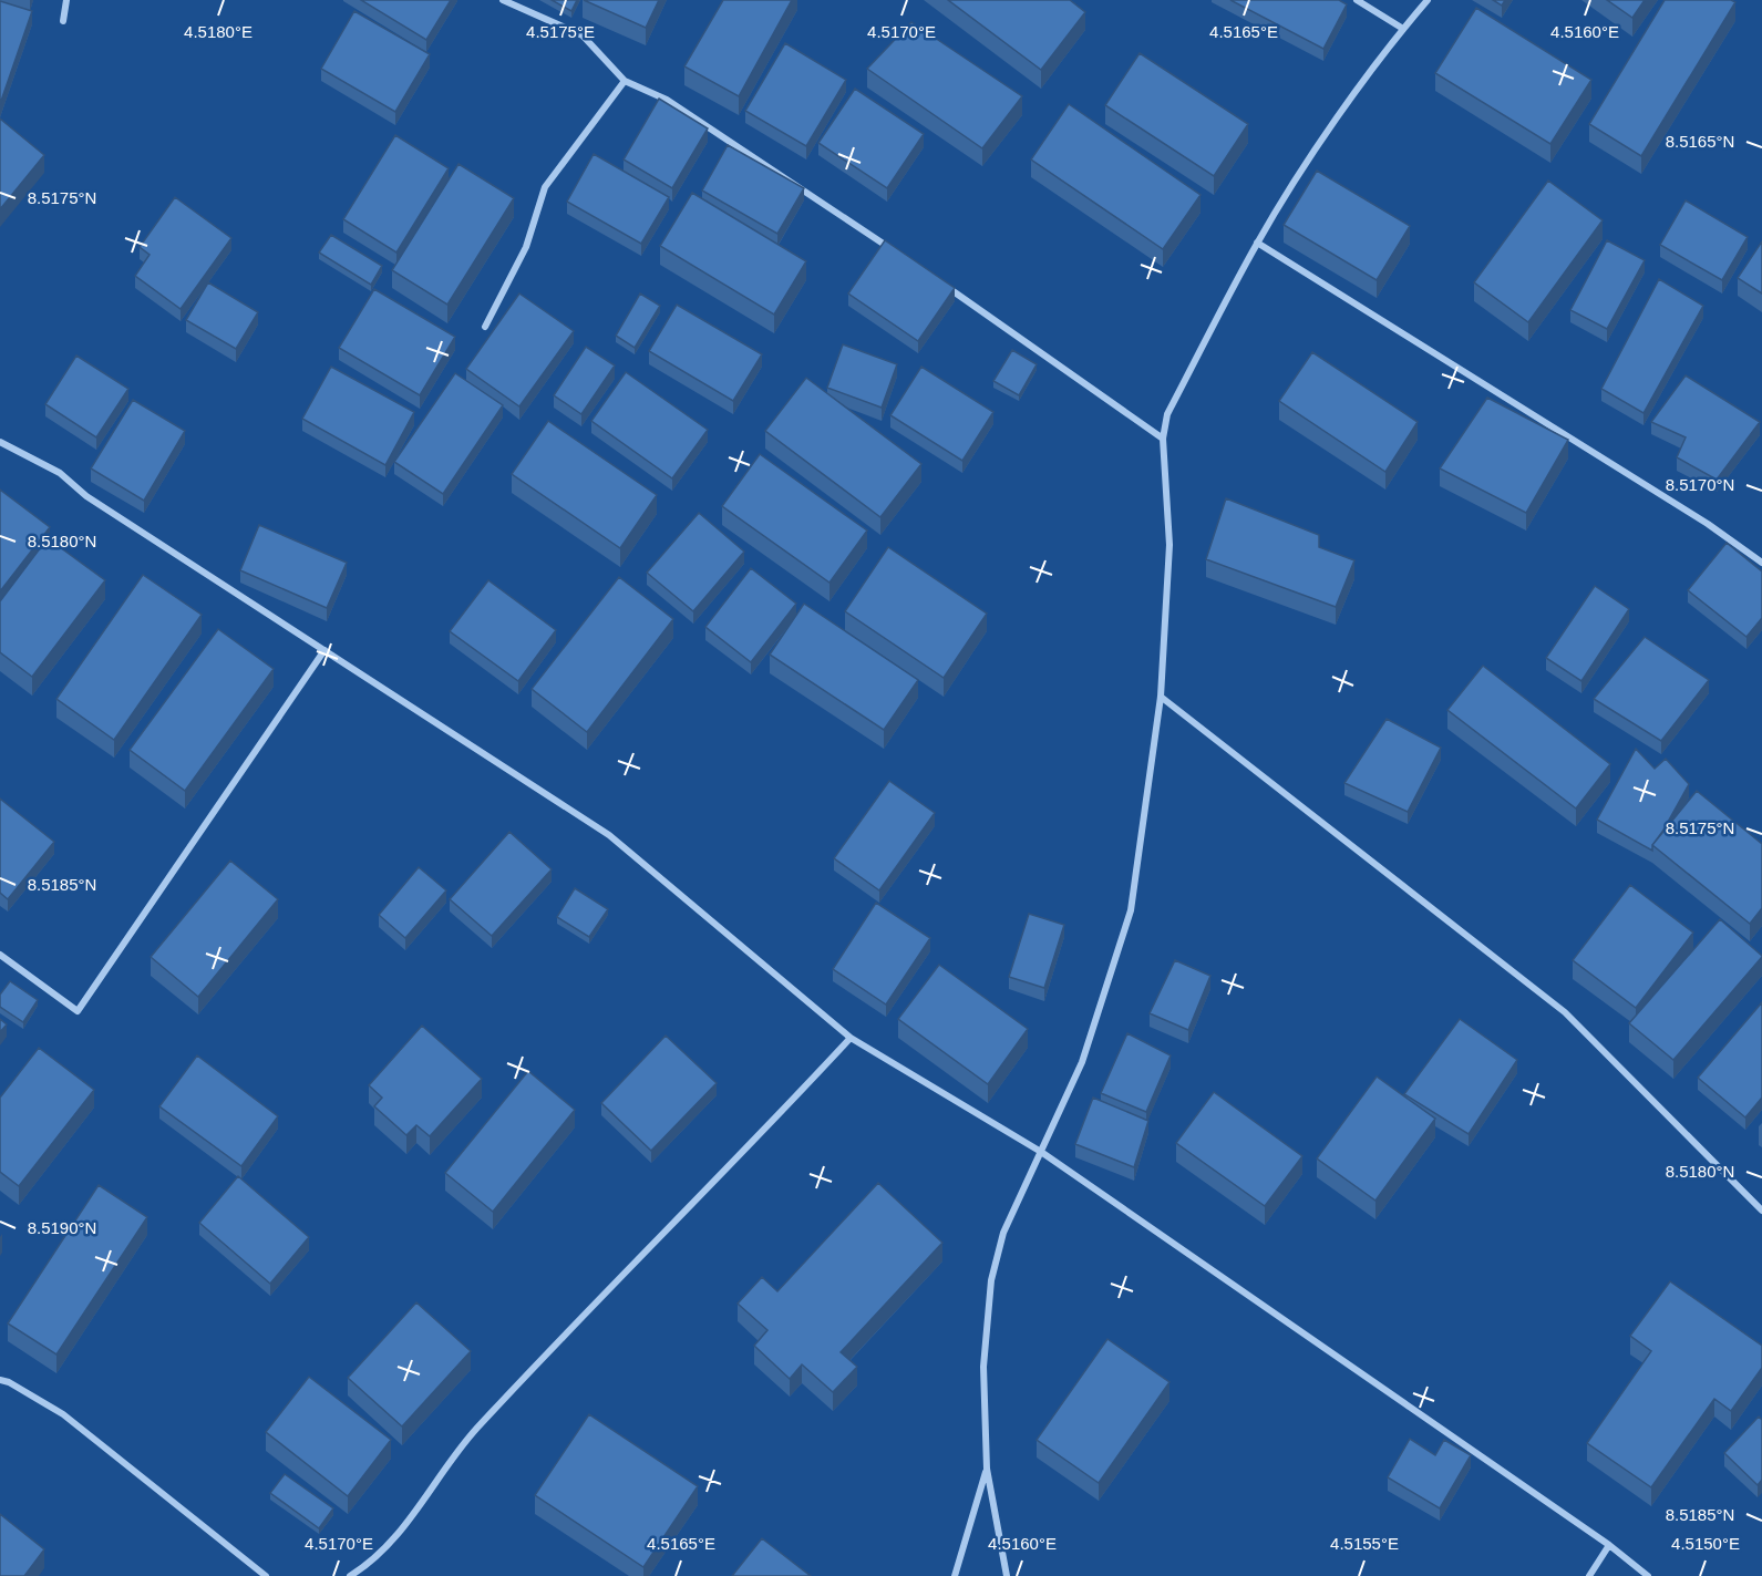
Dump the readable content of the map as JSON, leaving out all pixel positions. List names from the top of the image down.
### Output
{
  "coordinates": [
    "4.5180°E",
    "4.5175°E",
    "4.5170°E",
    "4.5165°E",
    "4.5160°E",
    "8.5165°N",
    "8.5175°N",
    "8.5170°N",
    "8.5180°N",
    "8.5185°N",
    "8.5190°N",
    "4.5155°E",
    "4.5150°E"
  ]
}
